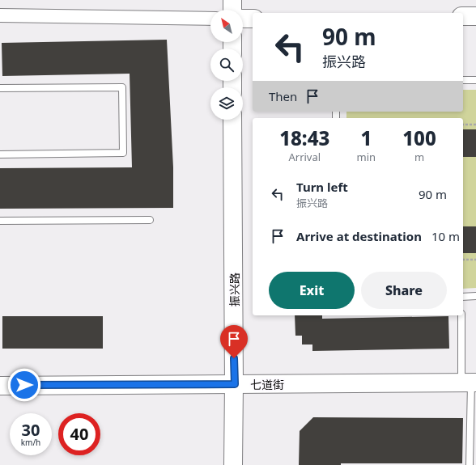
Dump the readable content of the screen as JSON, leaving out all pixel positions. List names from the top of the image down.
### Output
{
  "streets": {
    "street": ["振兴路", "七道街"]
  },
  "crossings": [
    ["振兴路", "七道街"]
  ],
  "north": "top left",
  "page": {
    "turn": ["90 m", "振兴路"],
    "then": "Then",
    "eta": [
      "18:43",
      "Arrival",
      "1",
      "min",
      "100",
      "m"
    ],
    "list": [
      {
        "name": "Turn left",
        "note": "振兴路",
        "value": "90 m"
      },
      {
        "name": "Arrive at destination",
        "value": "10 m"
      }
    ],
    "buttons": ["Exit", "Share"],
    "speed": "30 km/h",
    "limit": "40"
  }
}
